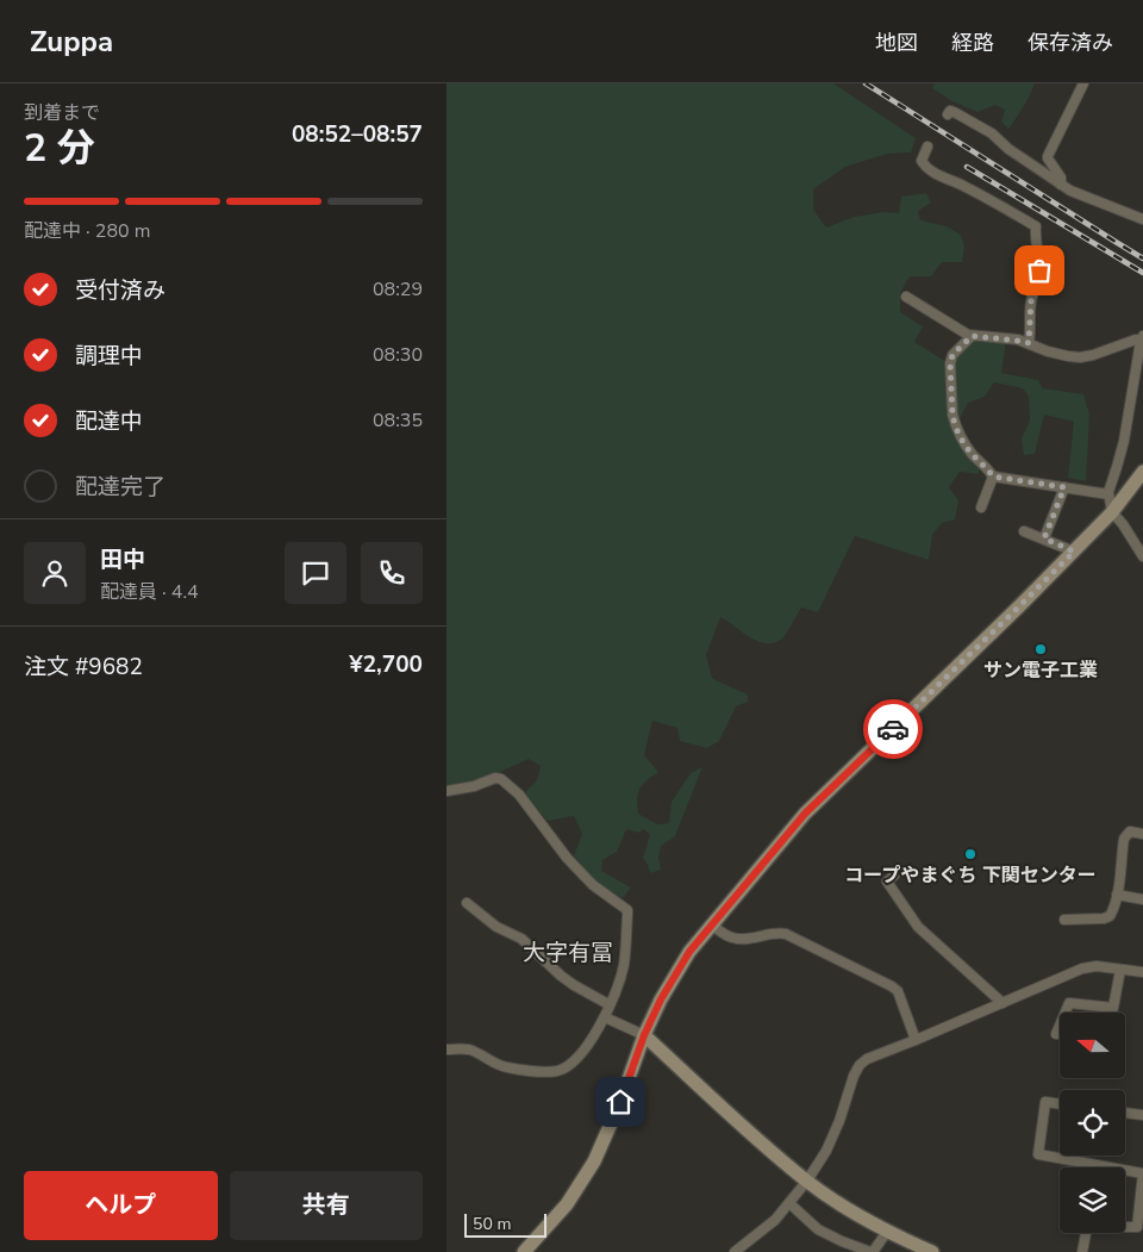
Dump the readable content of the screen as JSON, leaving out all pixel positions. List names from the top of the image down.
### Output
{
  "districts": ["大字有冨"],
  "places": ["サン電子工業", "コープやまぐち 下関センター"],
  "scale_bar": "50 m",
  "north": "left",
  "page": {
    "header": "Zuppa",
    "nav": ["地図", "経路", "保存済み"],
    "heading": ["2 分", "到着まで", "08:52–08:57"],
    "panel": [
      "田中",
      "配達員 · 4.4",
      "注文 #9682",
      "¥2,700"
    ],
    "bar": "配達中 · 280 m",
    "list": [
      ["受付済み", "08:29"],
      ["調理中", "08:30"],
      ["配達中", "08:35"],
      "配達完了"
    ],
    "buttons": ["ヘルプ", "共有"],
    "scale": "50 m"
  }
}
